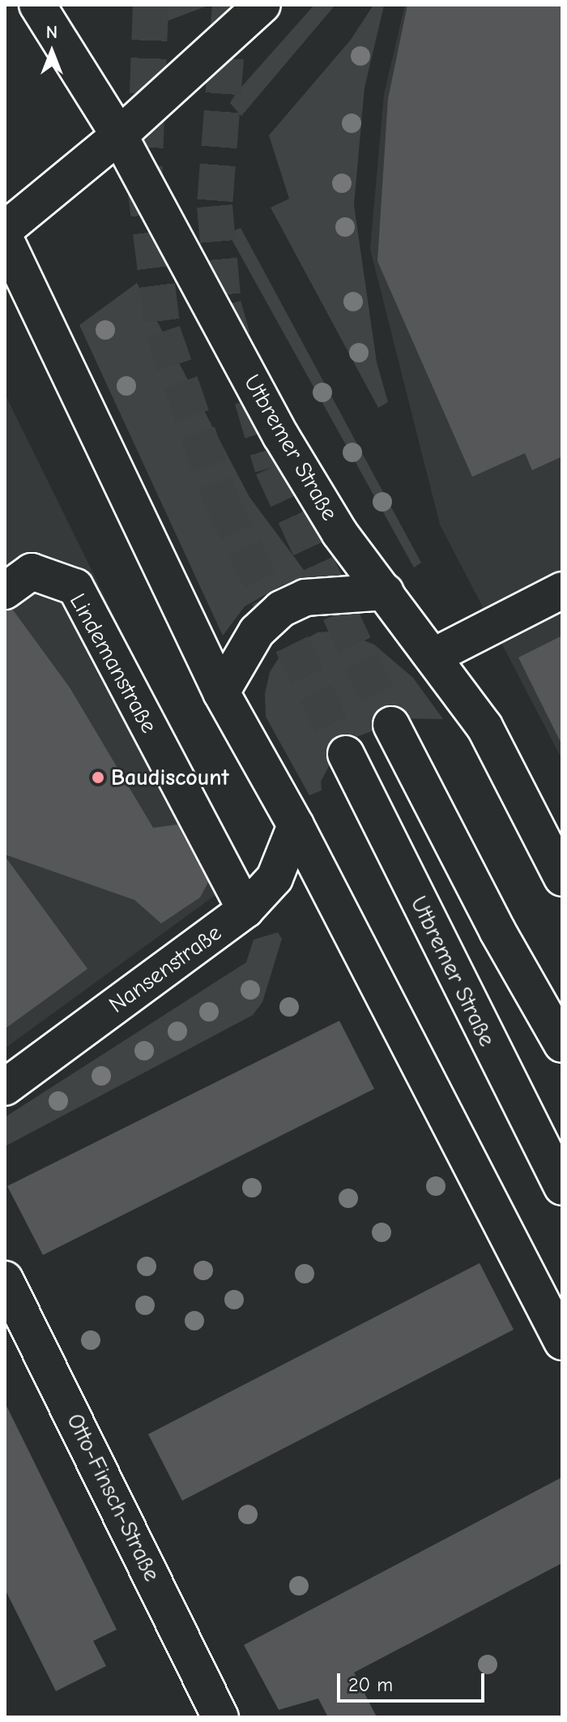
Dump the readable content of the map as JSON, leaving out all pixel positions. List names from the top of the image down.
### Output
{
  "streets": {
    "main road": [
      "Utbremer Straße",
      "Lindemanstraße",
      "Nansenstraße",
      "Otto-Finsch-Straße"
    ]
  },
  "crossings": [
    ["Lindemanstraße", "Nansenstraße"]
  ],
  "places": ["Baudiscount"],
  "scale_bar": "20 m",
  "north": "top"
}
